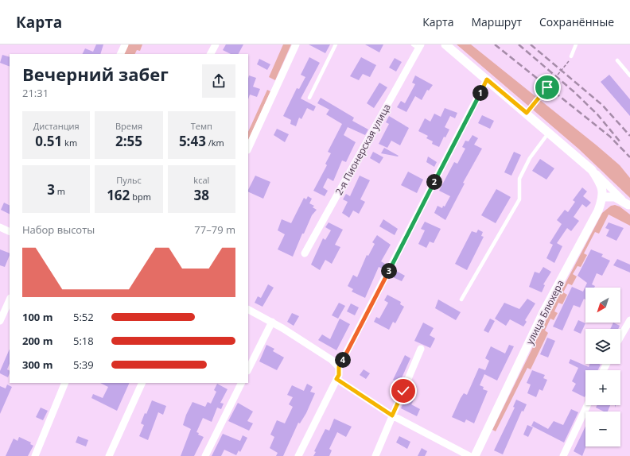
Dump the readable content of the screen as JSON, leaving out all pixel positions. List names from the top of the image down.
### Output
{
  "streets": {
    "street": ["2-я Пионерская улица", "улица Блюхера"]
  },
  "north": "bottom left",
  "page": {
    "header": "Карта",
    "nav": ["Карта", "Маршрут", "Сохранённые"],
    "heading": ["Вечерний забег", "21:31"],
    "pins": [
      "1",
      "2",
      "3",
      "4"
    ],
    "stats": [
      ["Дистанция", "0.51 km"],
      ["Время", "2:55"],
      ["Темп", "5:43 /km"],
      ["3 m"],
      ["Пульс", "162 bpm"],
      ["kcal", "38"]
    ],
    "chart": ["Набор высоты", "77–79 m"],
    "map_buttons": ["+", "−"],
    "list": [
      {
        "name": "100 m",
        "note": "5:52"
      },
      {
        "name": "200 m",
        "note": "5:18"
      },
      {
        "name": "300 m",
        "note": "5:39"
      }
    ]
  }
}
